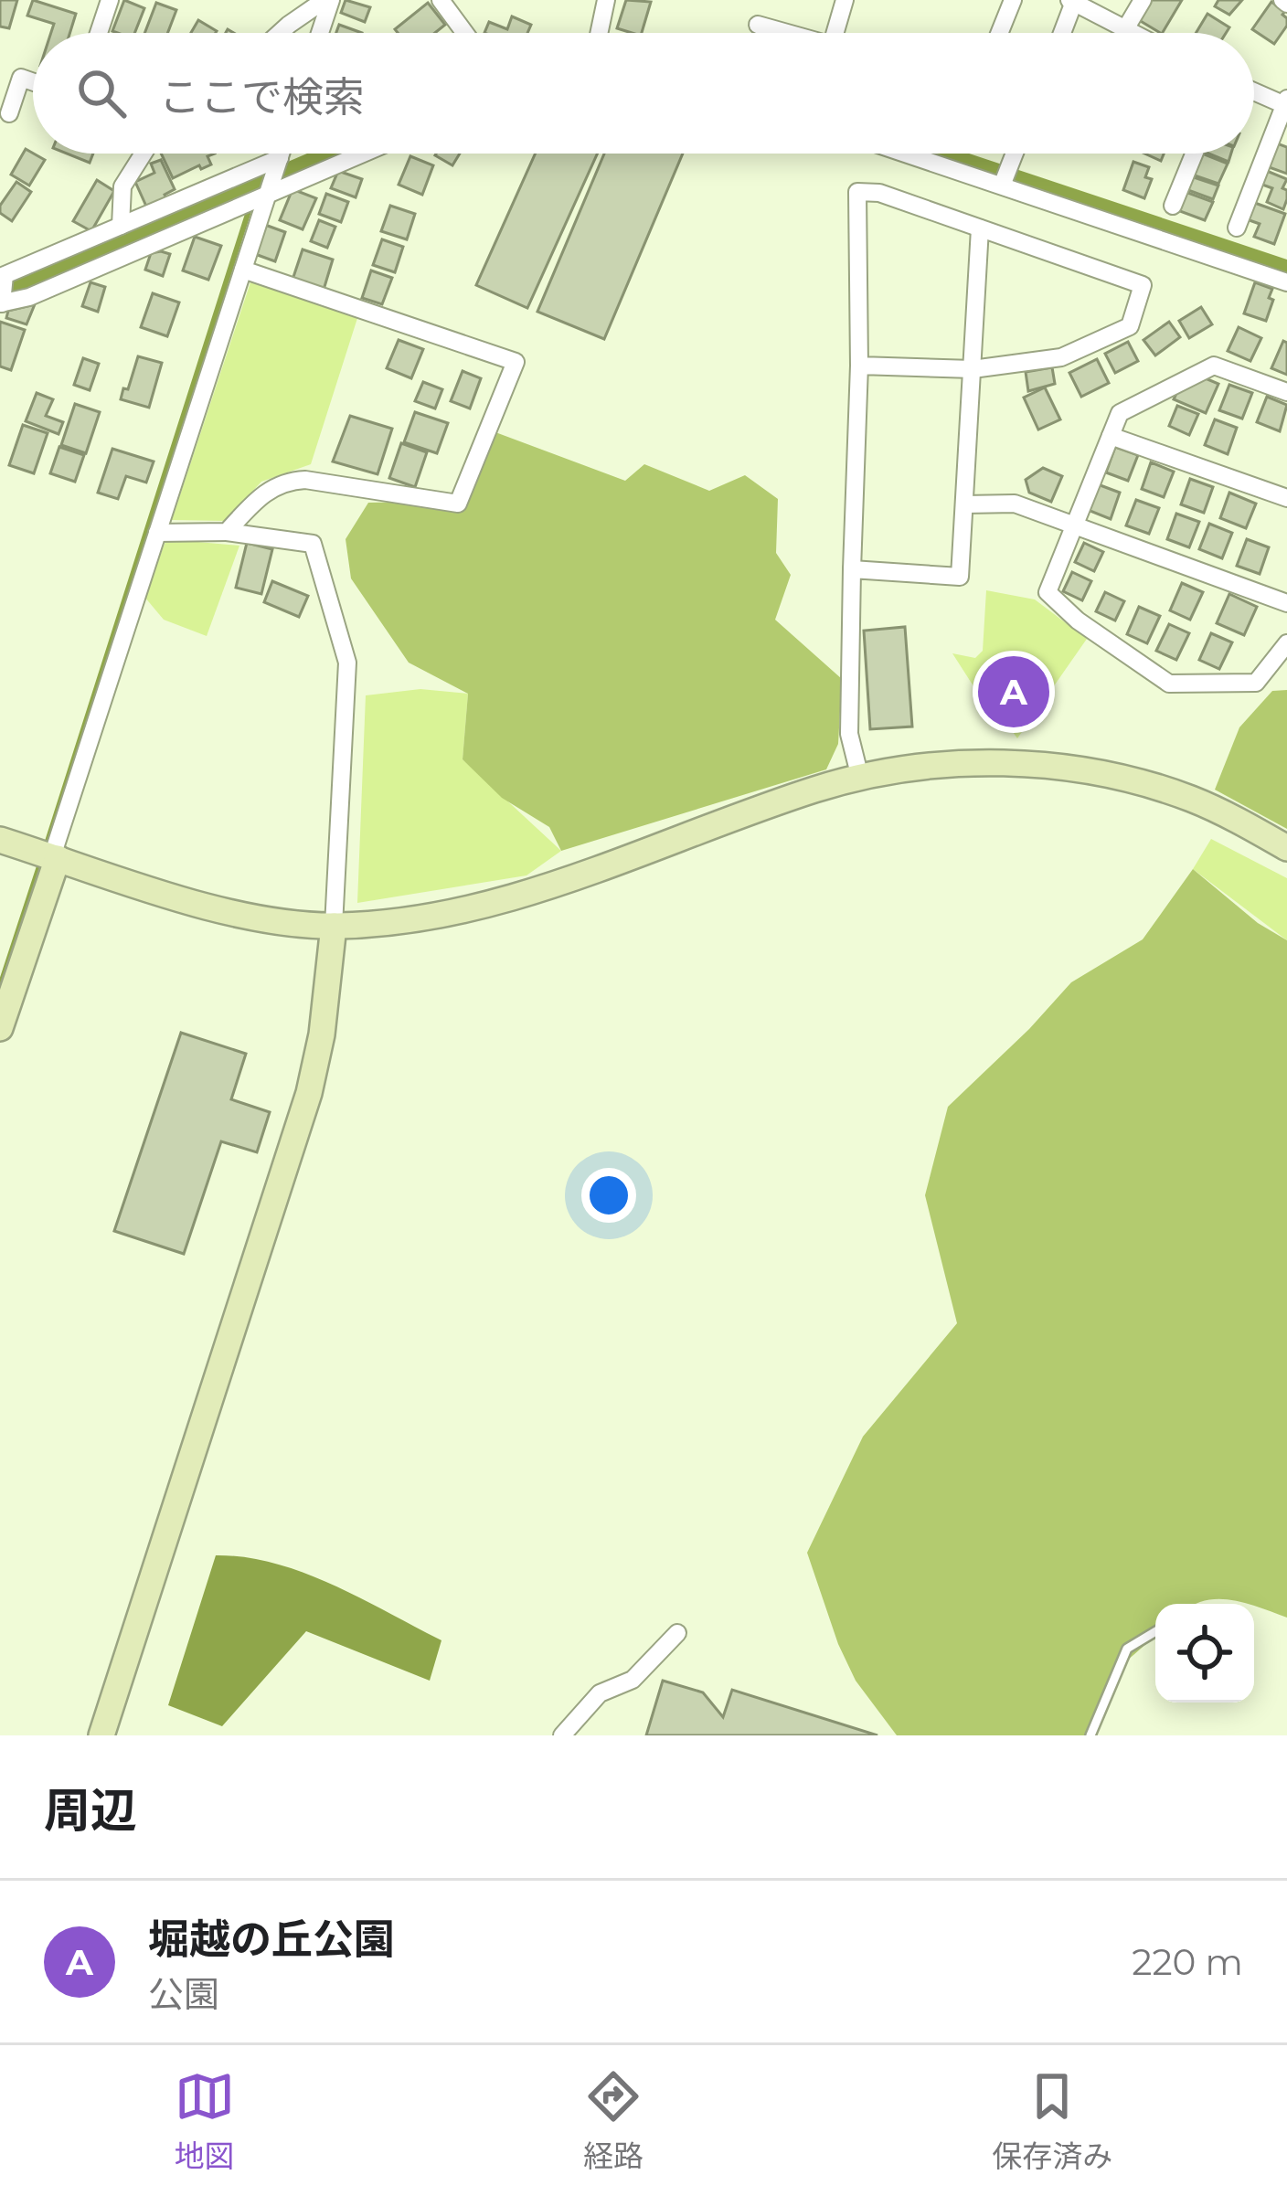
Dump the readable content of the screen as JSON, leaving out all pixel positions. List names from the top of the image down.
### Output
{
  "page": {
    "search": "ここで検索",
    "pins": "A",
    "heading": "周辺",
    "list": [
      {
        "mark": "A",
        "name": "堀越の丘公園",
        "note": "公園",
        "value": "220 m"
      }
    ],
    "nav": ["地図", "経路", "保存済み"]
  }
}
